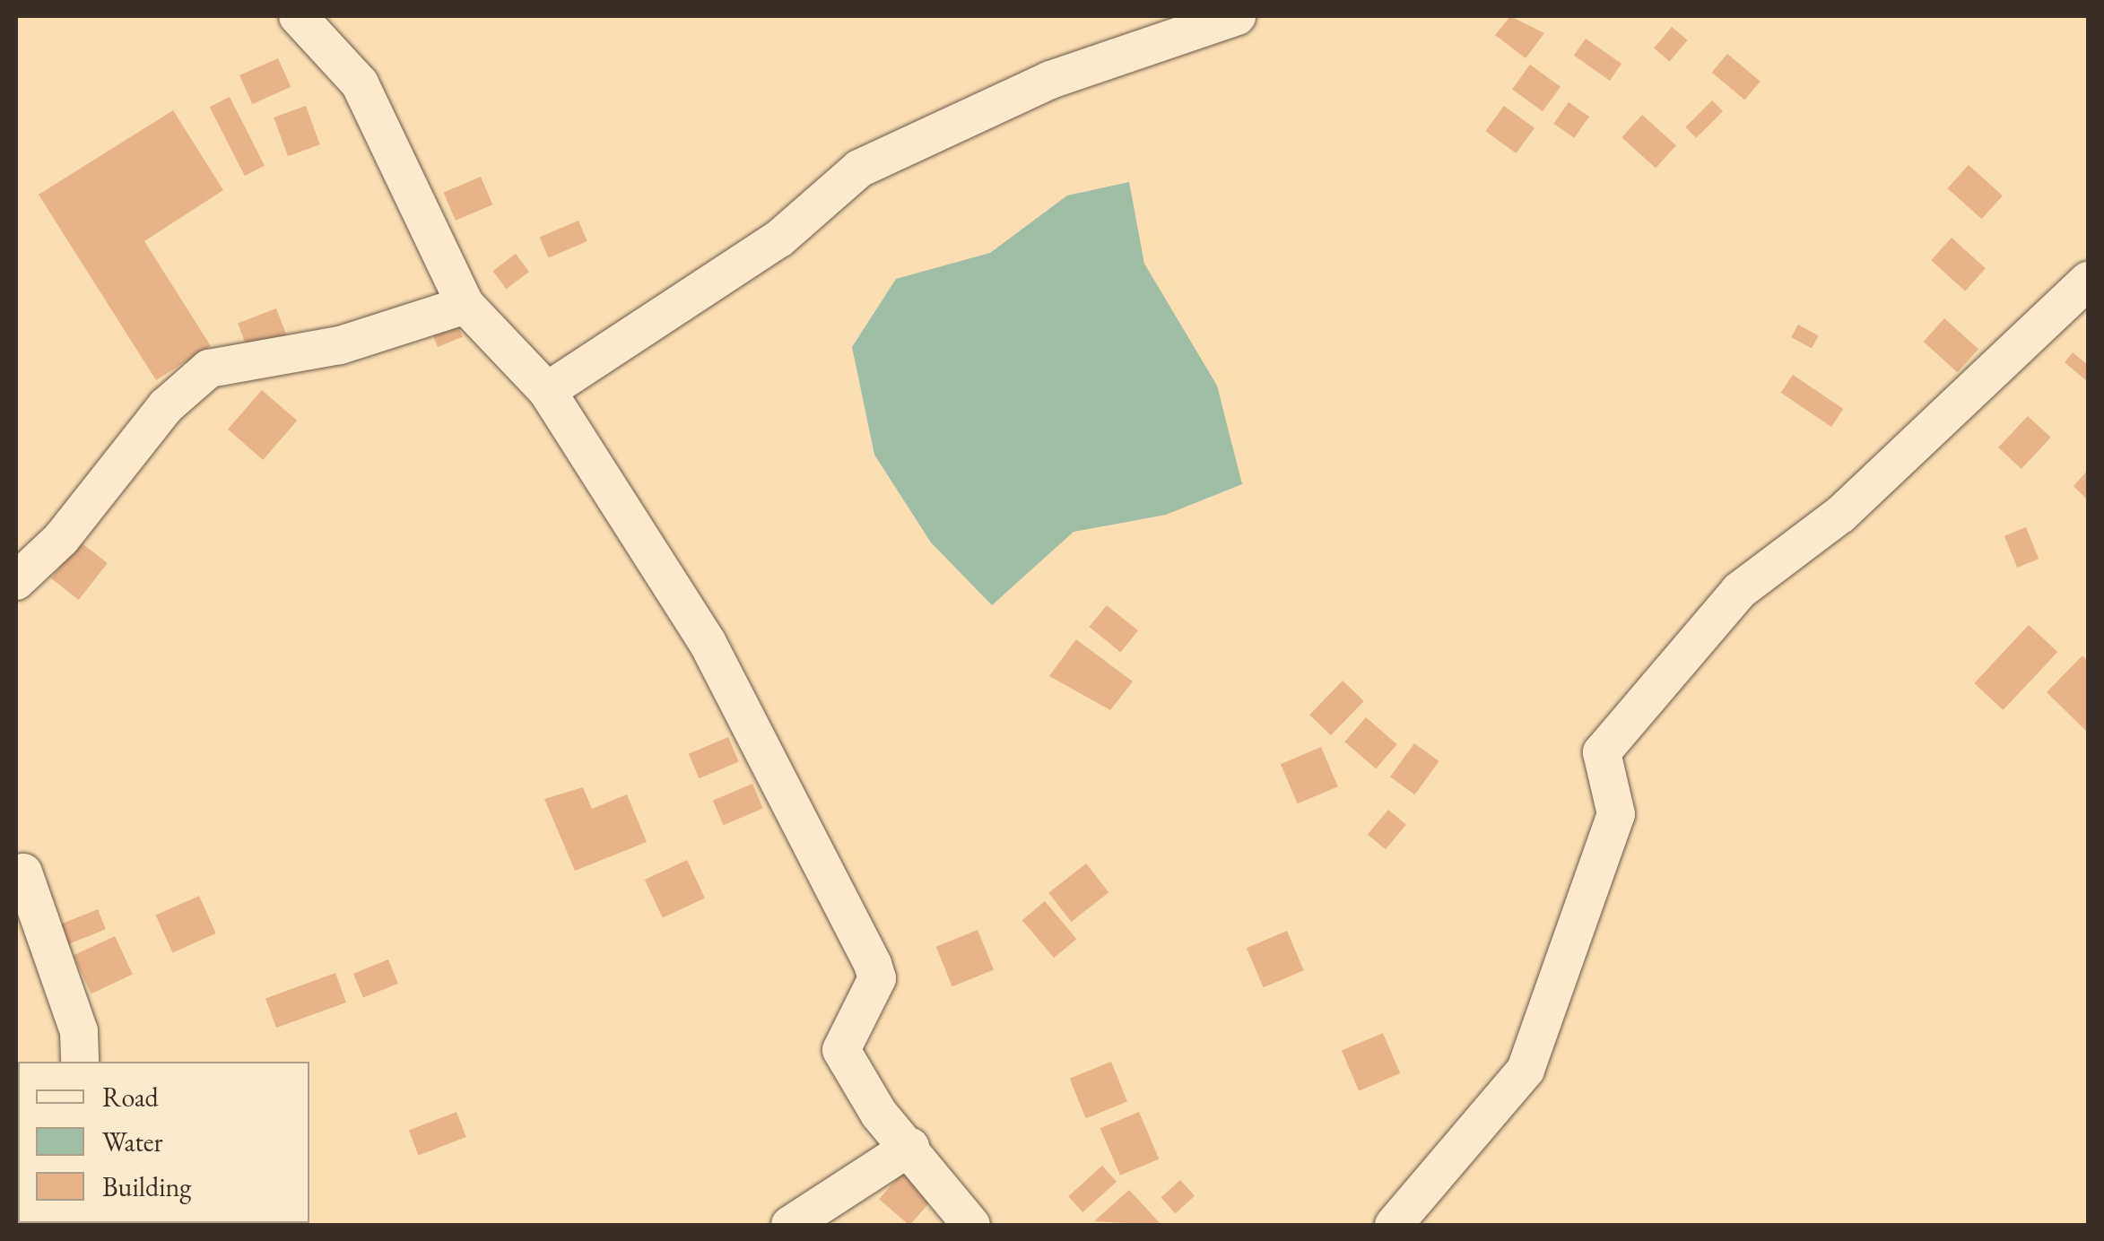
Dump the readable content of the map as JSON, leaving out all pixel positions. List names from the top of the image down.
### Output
{
  "legend": ["Road", "Water", "Building"]
}
